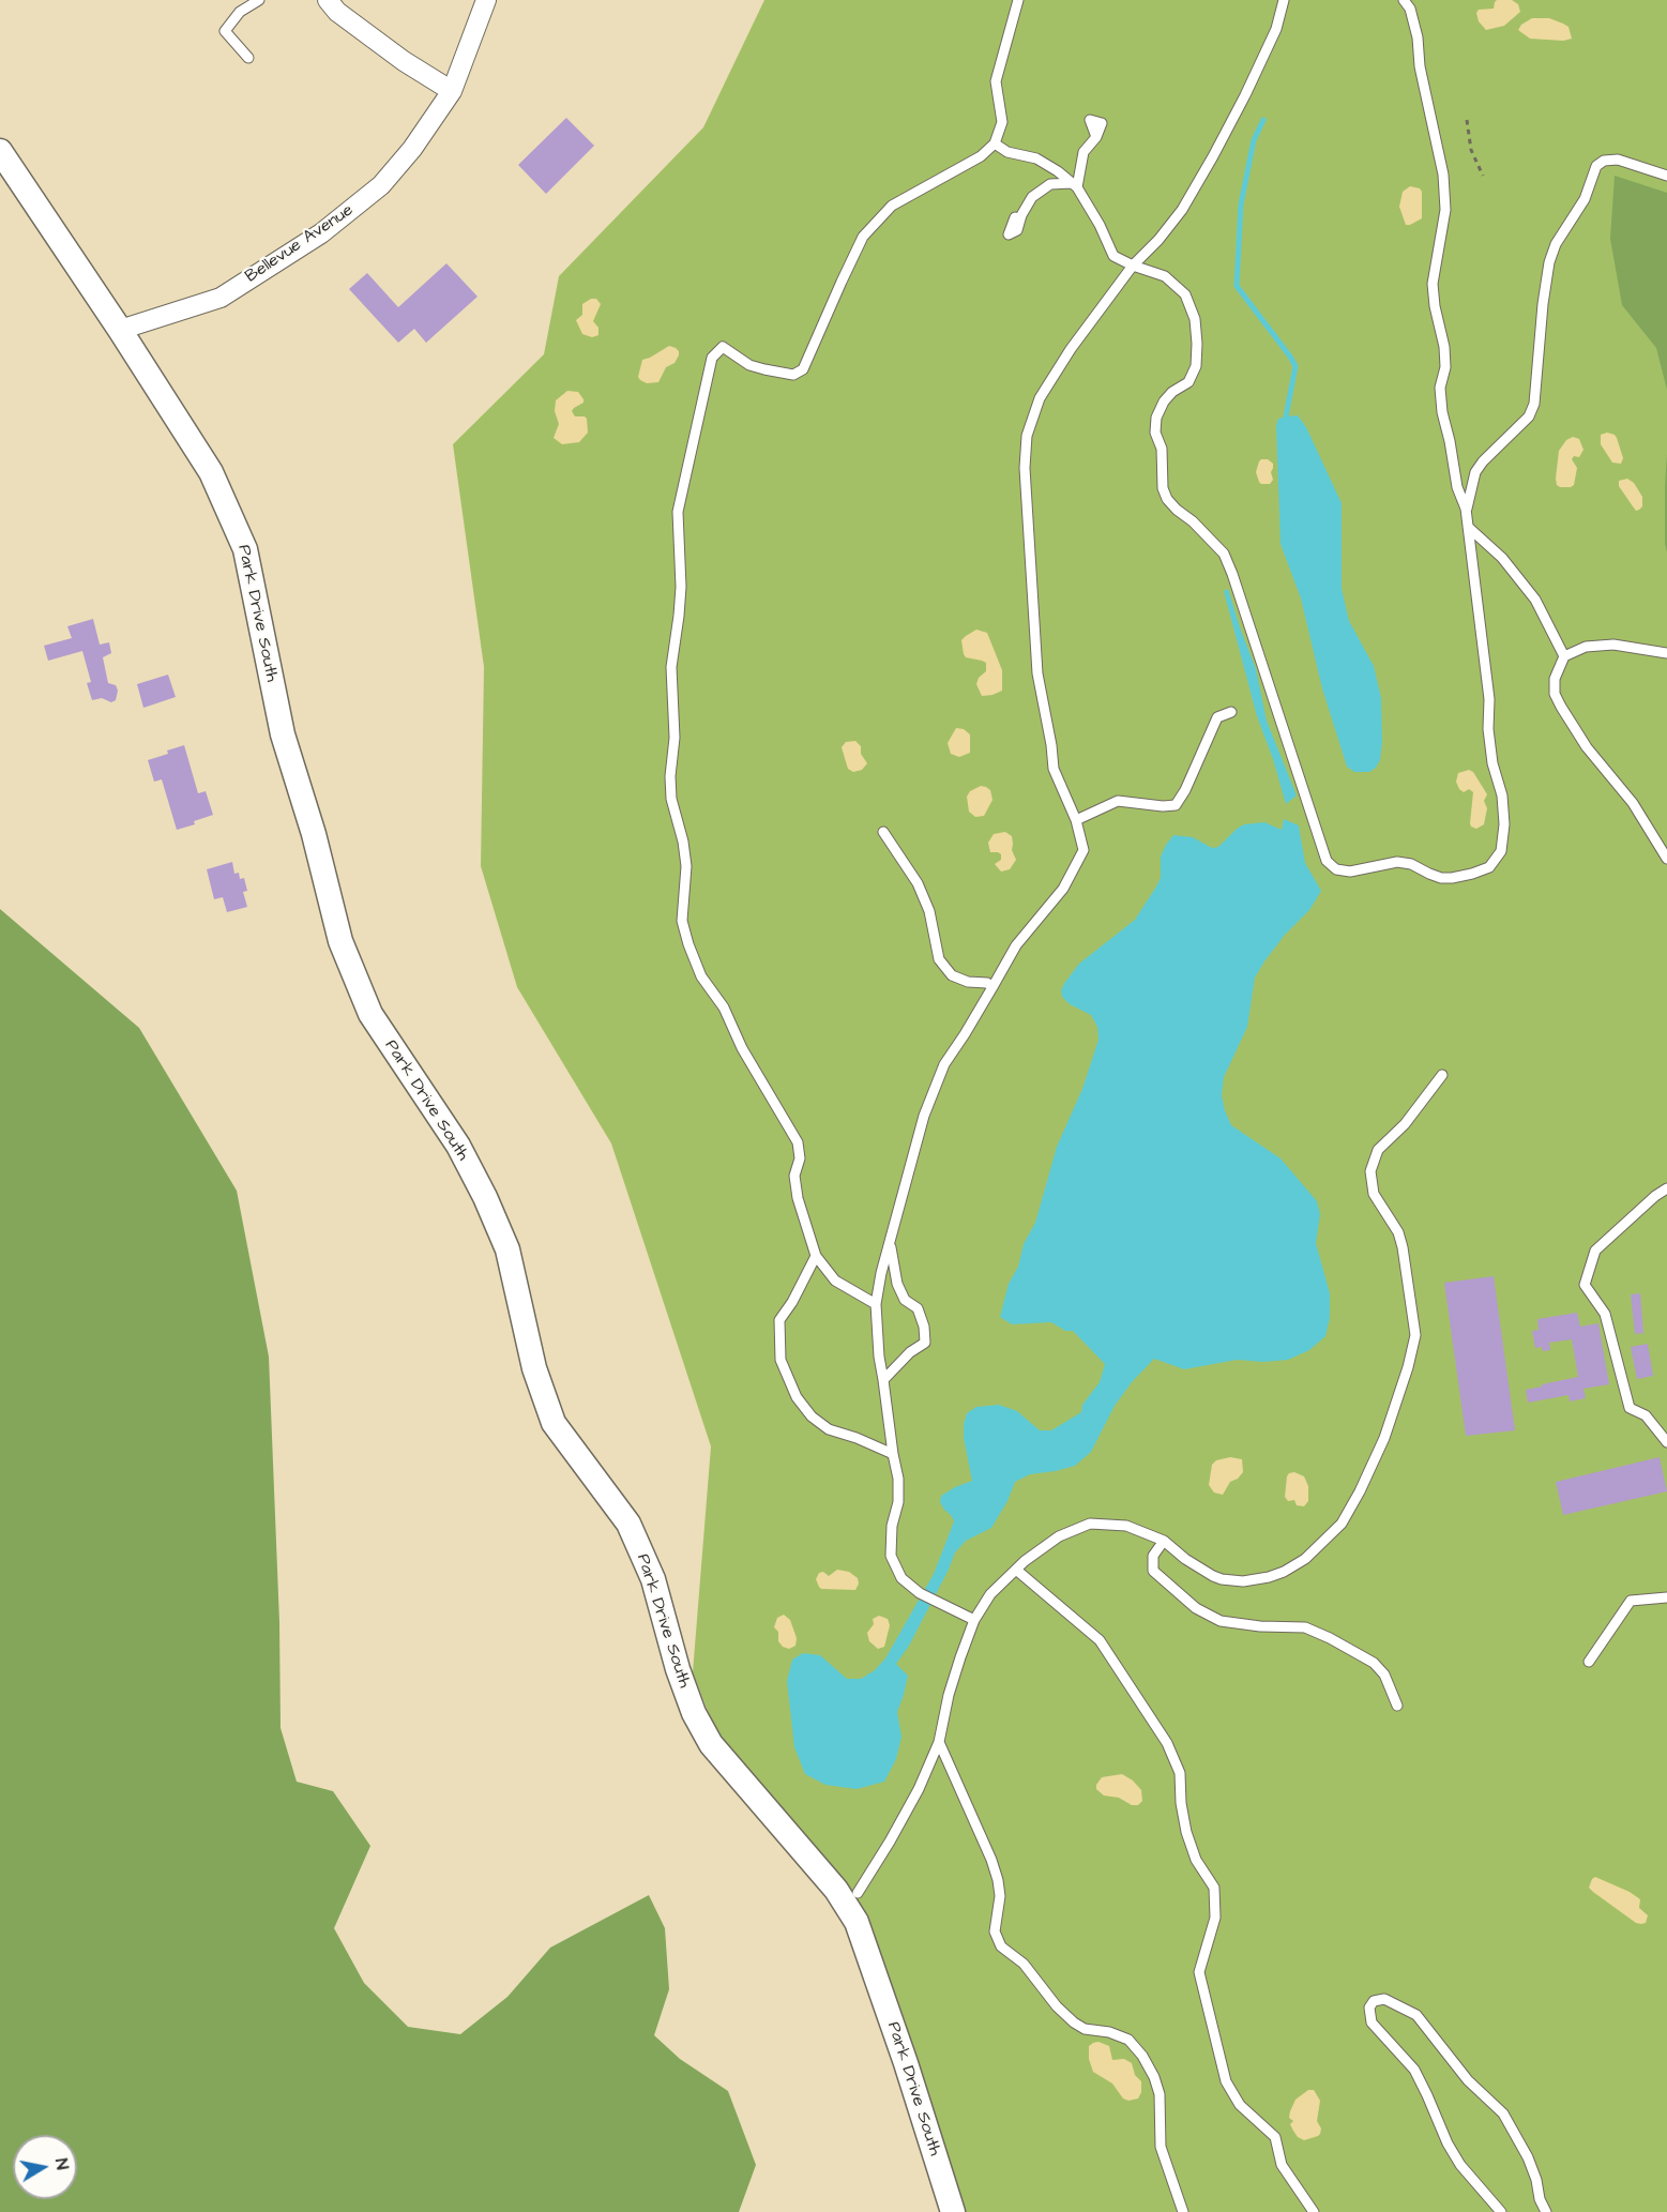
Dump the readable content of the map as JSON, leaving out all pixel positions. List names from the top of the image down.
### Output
{
  "streets": {
    "street": ["Bellevue Avenue", "Park Drive South"]
  },
  "crossings": [
    ["Bellevue Avenue", "Park Drive South"]
  ],
  "north": "right"
}
